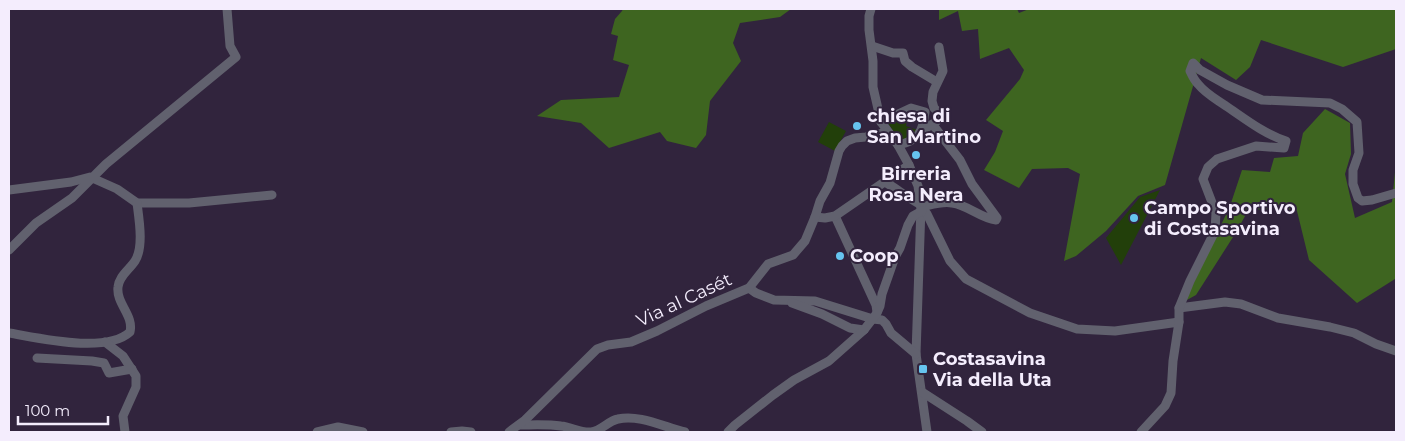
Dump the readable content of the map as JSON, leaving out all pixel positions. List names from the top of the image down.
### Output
{
  "streets": {
    "street": ["Via al Casét"]
  },
  "places": {
    "other": [
      "chiesa di San Martino",
      "Birreria Rosa Nera",
      "Campo Sportivo di Costasavina",
      "Coop"
    ],
    "transit": ["Costasavina Via della Uta"]
  },
  "scale_bar": "100 m"
}
